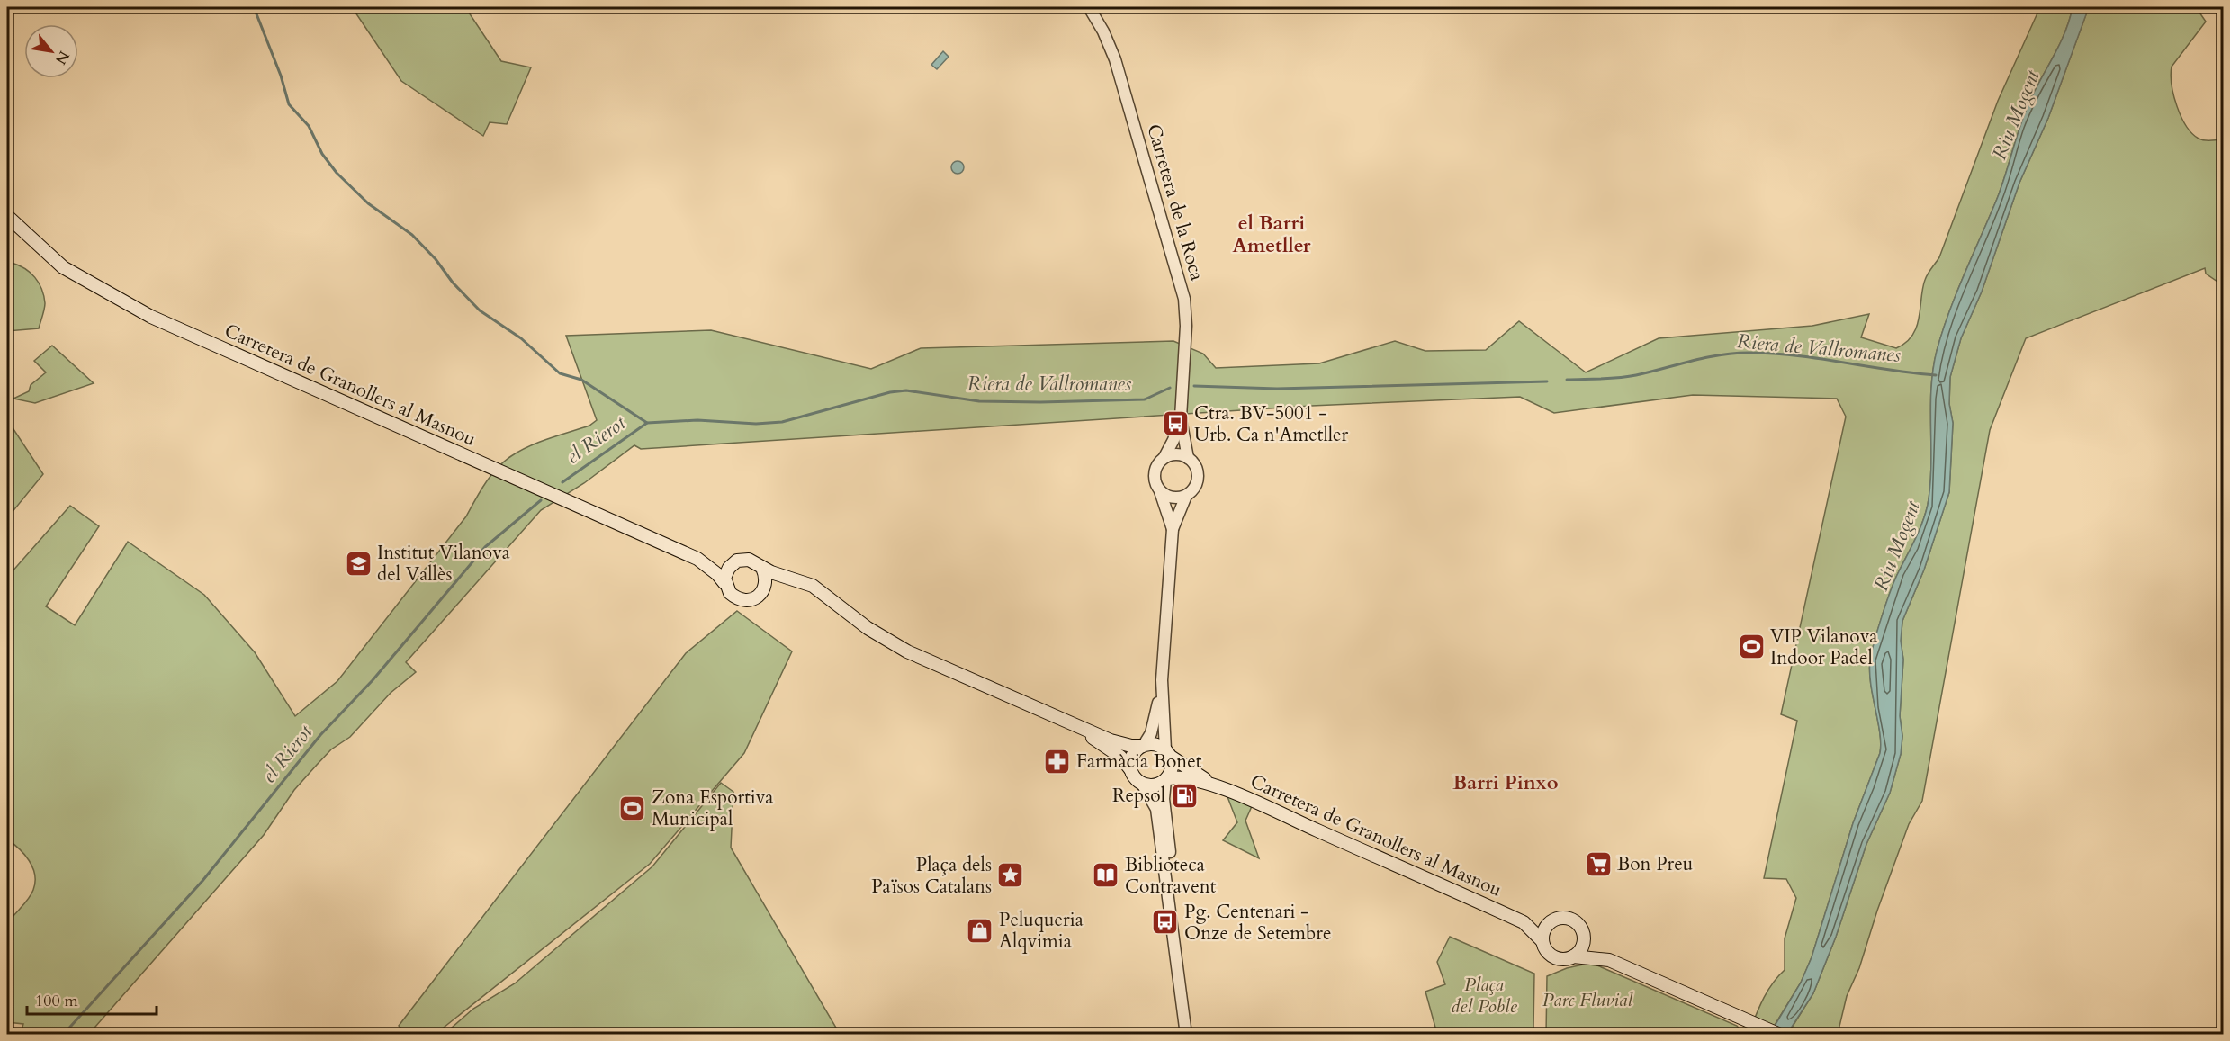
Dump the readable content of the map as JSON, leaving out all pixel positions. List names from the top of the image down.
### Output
{
  "streets": {
    "main road": ["Carretera de Granollers al Masnou"],
    "street": ["Carretera de la Roca"]
  },
  "districts": ["el Barri Ametller", "Barri Pinxo"],
  "water": ["Riu Mogent", "Riera de Vallromanes", "el Rierot"],
  "parks": ["Plaça del Poble", "Parc Fluvial"],
  "places": {
    "bus stop": ["Ctra. BV-5001 - Urb. Ca n'Ametller", "Pg. Centenari - Onze de Setembre"],
    "school or university": ["Institut Vilanova del Vallès"],
    "sports": ["VIP Vilanova Indoor Padel", "Zona Esportiva Municipal"],
    "pharmacy": ["Farmàcia Bonet"],
    "fuel station": ["Repsol"],
    "supermarket": ["Bon Preu"],
    "place": ["Plaça dels Països Catalans"],
    "library": ["Biblioteca Contravent"],
    "shop": ["Peluqueria Alqvimia"]
  },
  "scale_bar": "100 m",
  "north": "bottom right"
}
